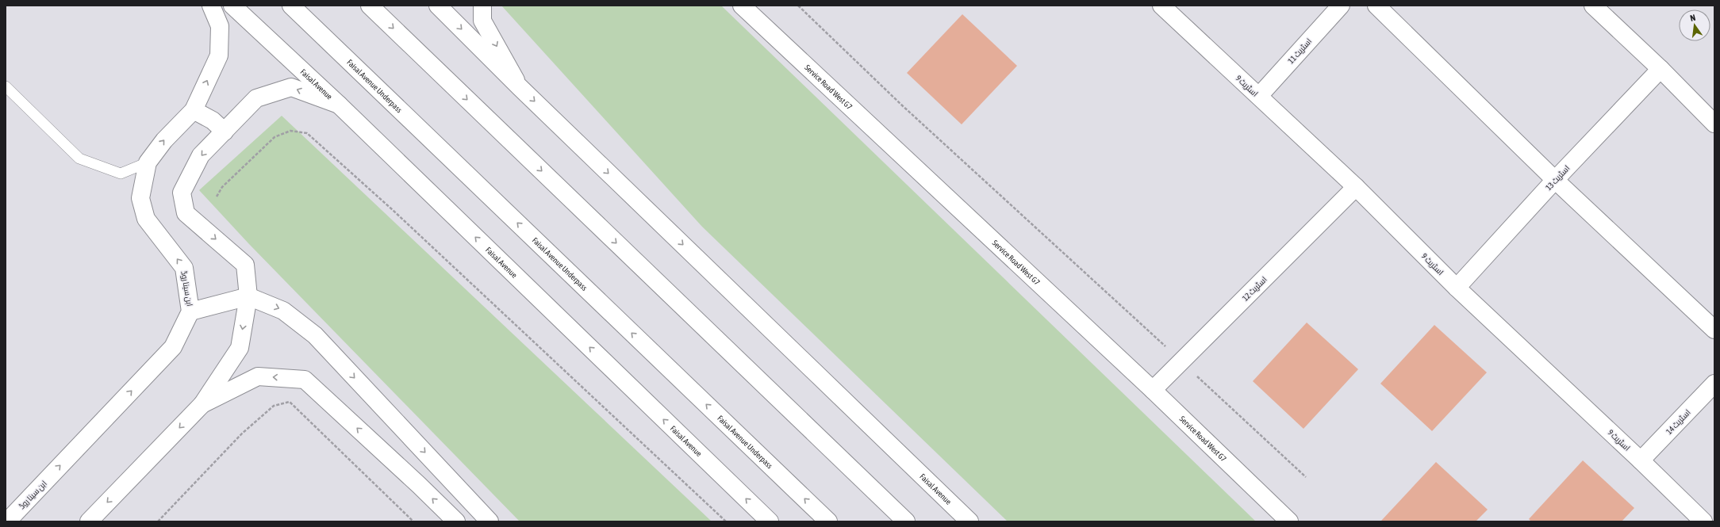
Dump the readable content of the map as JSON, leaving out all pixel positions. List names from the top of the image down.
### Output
{
  "streets": {
    "main road": [
      "اسٹریٹ 11",
      "Faisal Avenue",
      "Faisal Avenue Underpass",
      "اسٹریٹ 9",
      "Service Road West G7",
      "اسٹریٹ 13",
      "ابن سینا روڈ",
      "اسٹریٹ 12",
      "اسٹریٹ 14"
    ]
  },
  "crossings": [
    ["اسٹریٹ 11", "اسٹریٹ 9"],
    ["اسٹریٹ 9", "اسٹریٹ 13"],
    ["اسٹریٹ 9", "اسٹریٹ 12"],
    ["اسٹریٹ 9", "اسٹریٹ 14"],
    ["Service Road West G7", "اسٹریٹ 12"]
  ],
  "north": "top"
}
